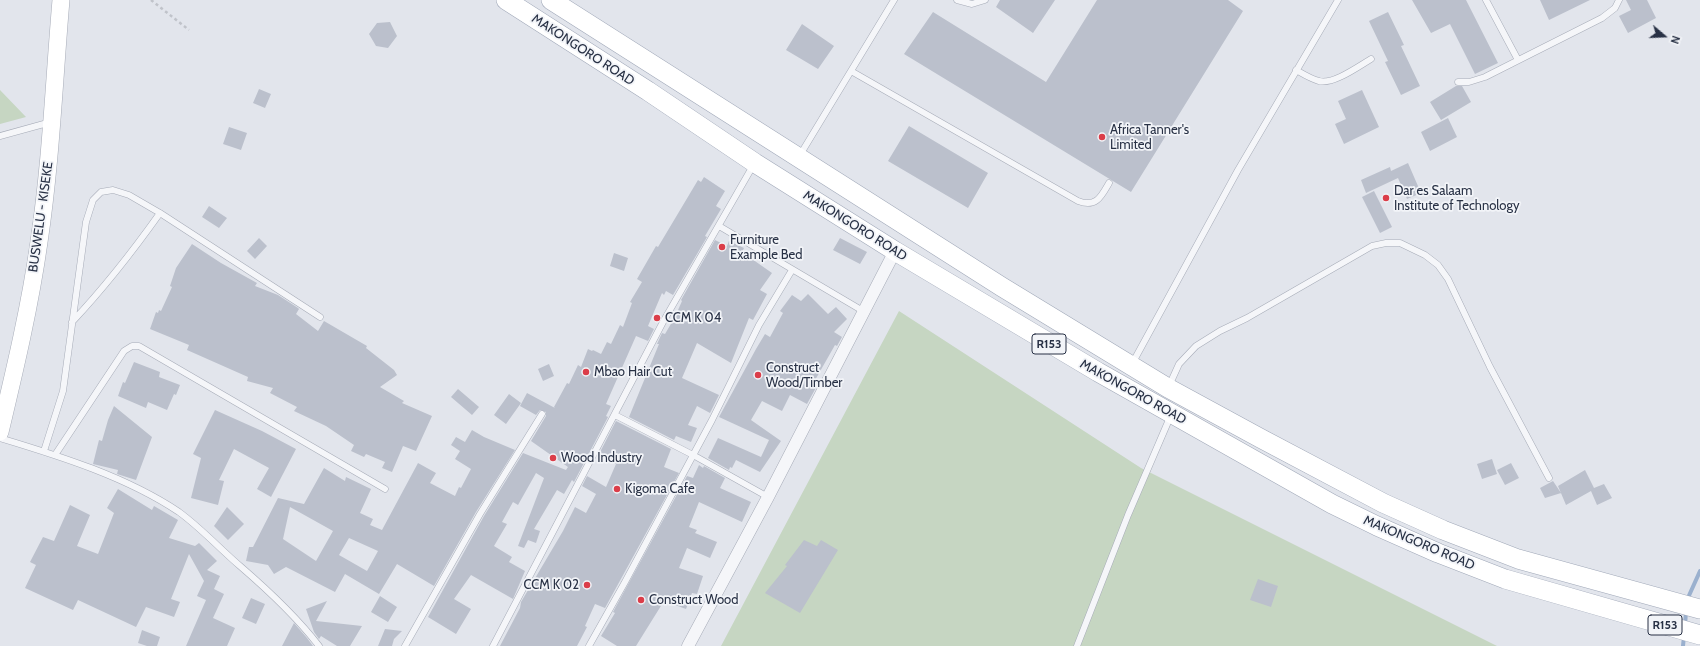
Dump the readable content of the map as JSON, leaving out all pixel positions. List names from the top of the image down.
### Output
{
  "streets": {
    "main road": ["MAKONGORO ROAD", "BUSWELU - KISEKE", "R153"]
  },
  "places": [
    "Africa Tanner's Limited",
    "Dar es Salaam Institute of Technology",
    "Furniture Example Bed",
    "CCM K 04",
    "Mbao Hair Cut",
    "Construct Wood/Timber",
    "Wood Industry",
    "Kigoma Cafe",
    "CCM K 02",
    "Construct Wood"
  ],
  "north": "right"
}
